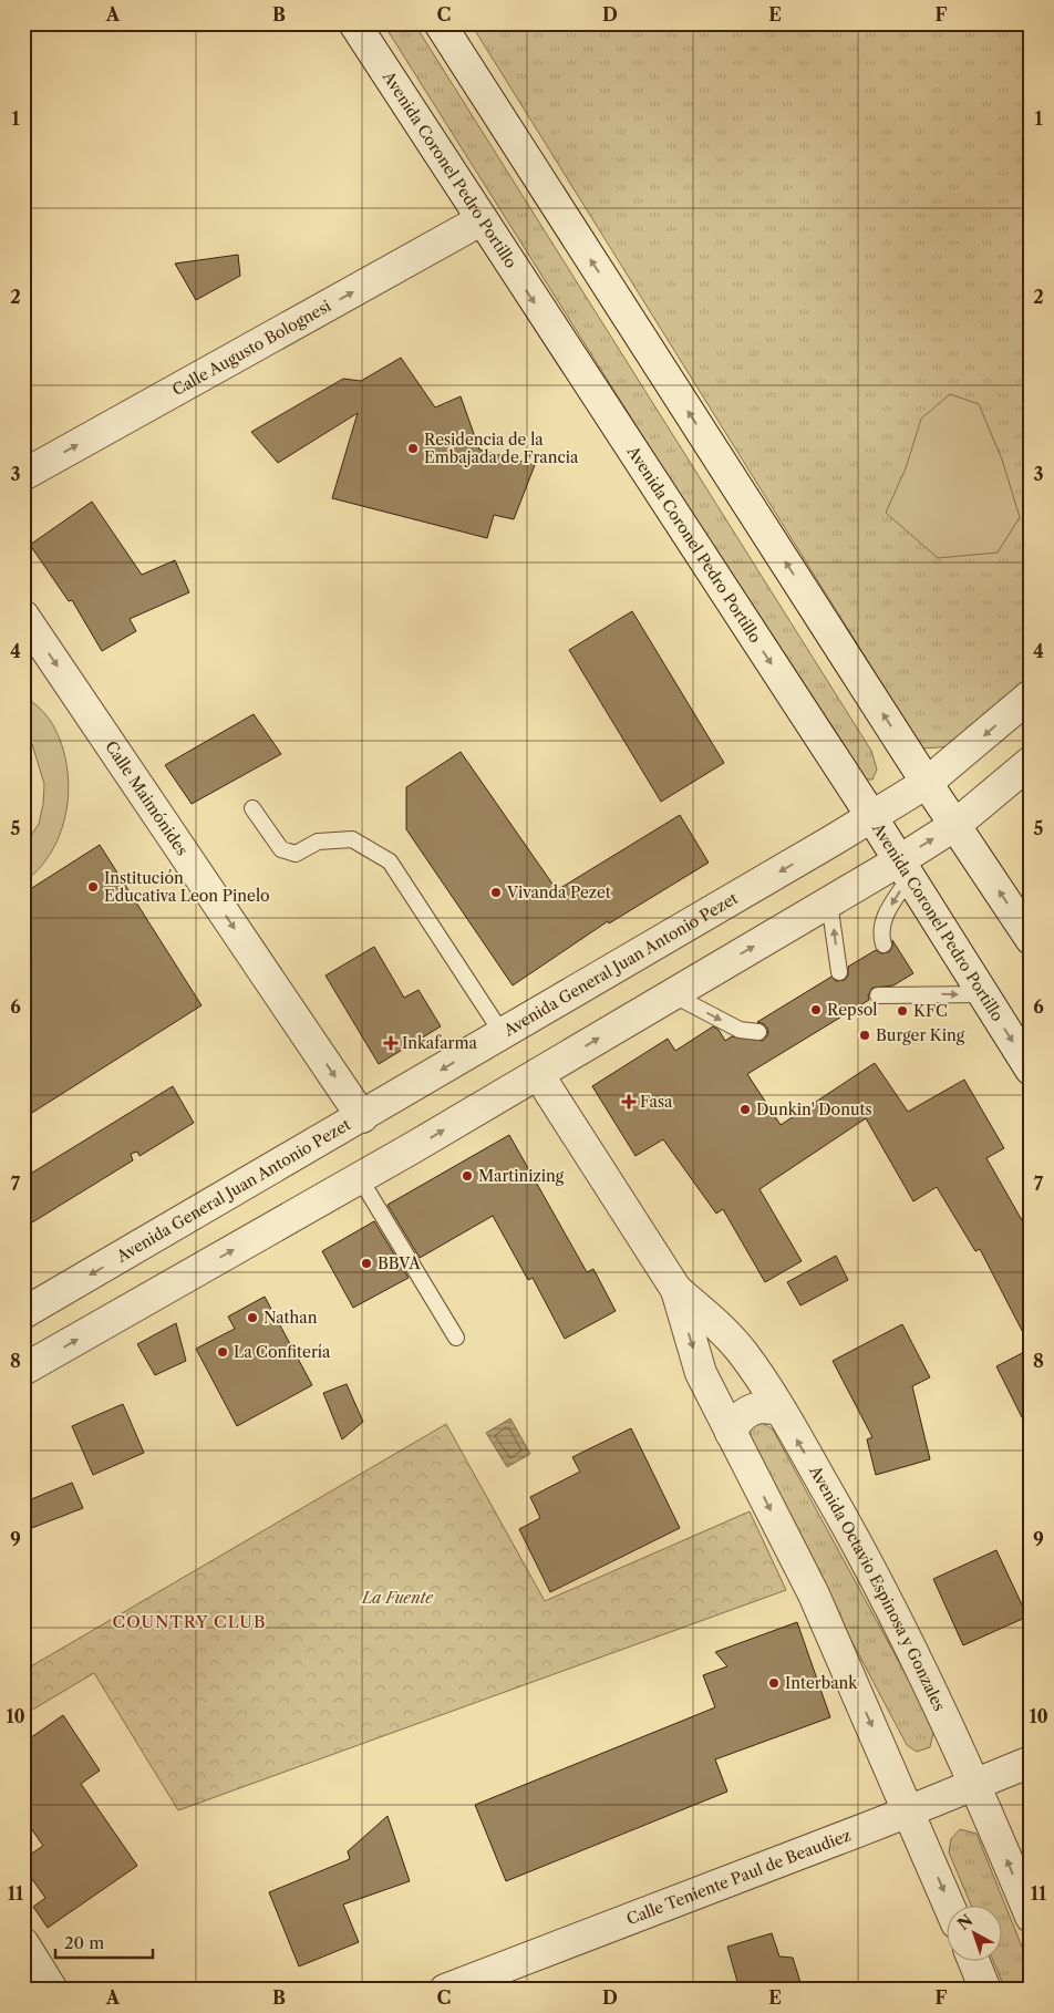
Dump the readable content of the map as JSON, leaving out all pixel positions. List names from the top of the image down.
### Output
{
  "streets": {
    "street": [
      "Avenida Coronel Pedro Portillo",
      "Calle Augusto Bolognesi",
      "Calle Maimónides",
      "Avenida General Juan Antonio Pezet",
      "Avenida Octavio Espinosa y Gonzales",
      "Calle Teniente Paul de Beaudiez"
    ]
  },
  "crossings": [
    ["Avenida Coronel Pedro Portillo", "Calle Augusto Bolognesi"],
    ["Avenida Coronel Pedro Portillo", "Avenida General Juan Antonio Pezet"],
    ["Calle Maimónides", "Avenida General Juan Antonio Pezet"],
    ["Avenida Octavio Espinosa y Gonzales", "Calle Teniente Paul de Beaudiez"]
  ],
  "one_way": ["Calle Augusto Bolognesi", "Calle Maimónides"],
  "districts": ["COUNTRY CLUB"],
  "parks": ["La Fuente"],
  "places": {
    "other": [
      "Residencia de la Embajada de Francia",
      "Institución Educativa Leon Pinelo",
      "Vivanda Pezet",
      "Repsol",
      "KFC",
      "Burger King",
      "Dunkin' Donuts",
      "Martinizing",
      "BBVA",
      "Nathan",
      "La Confitería",
      "Interbank"
    ],
    "health": ["Inkafarma", "Fasa"]
  },
  "scale_bar": "20 m",
  "north": "top left",
  "grid": {
    "columns": [
      "A",
      "B",
      "C",
      "D",
      "E",
      "F"
    ],
    "rows": [
      "1",
      "2",
      "3",
      "4",
      "5",
      "6",
      "7",
      "8",
      "9",
      "10",
      "11"
    ]
  }
}
